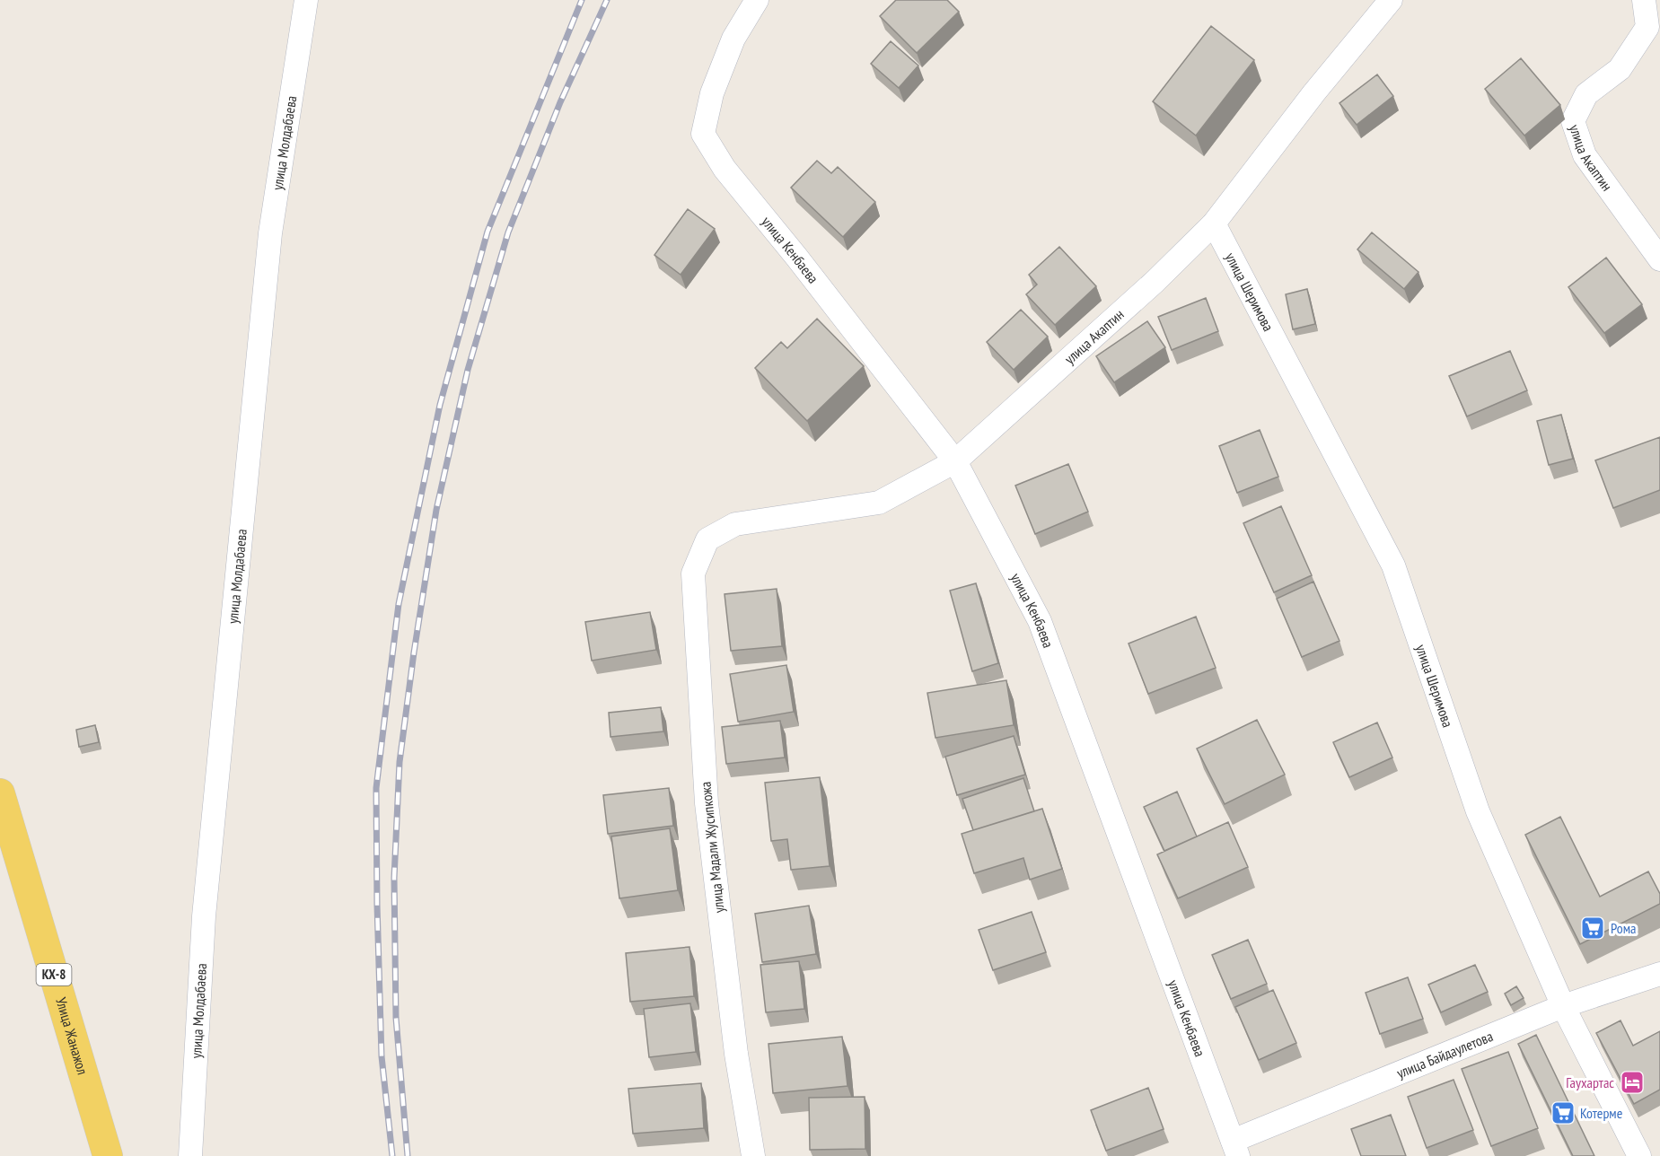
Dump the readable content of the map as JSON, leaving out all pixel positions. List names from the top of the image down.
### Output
{
  "streets": {
    "main road": ["КХ-8", "Улица Жанажол"],
    "street": [
      "улица Молдабаева",
      "улица Акаптин",
      "улица Кенбаева",
      "улица Шеримова",
      "улица Мадали Жусипкожа",
      "улица Байдаулетова"
    ]
  },
  "crossings": [
    ["улица Акаптин", "улица Кенбаева"],
    ["улица Акаптин", "улица Шеримова"],
    ["улица Акаптин", "улица Мадали Жусипкожа"],
    ["улица Кенбаева", "улица Байдаулетова"],
    ["улица Шеримова", "улица Байдаулетова"]
  ],
  "places": {
    "supermarket": ["Рома", "Котерме"],
    "hotel": ["Гаухартас"]
  }
}
